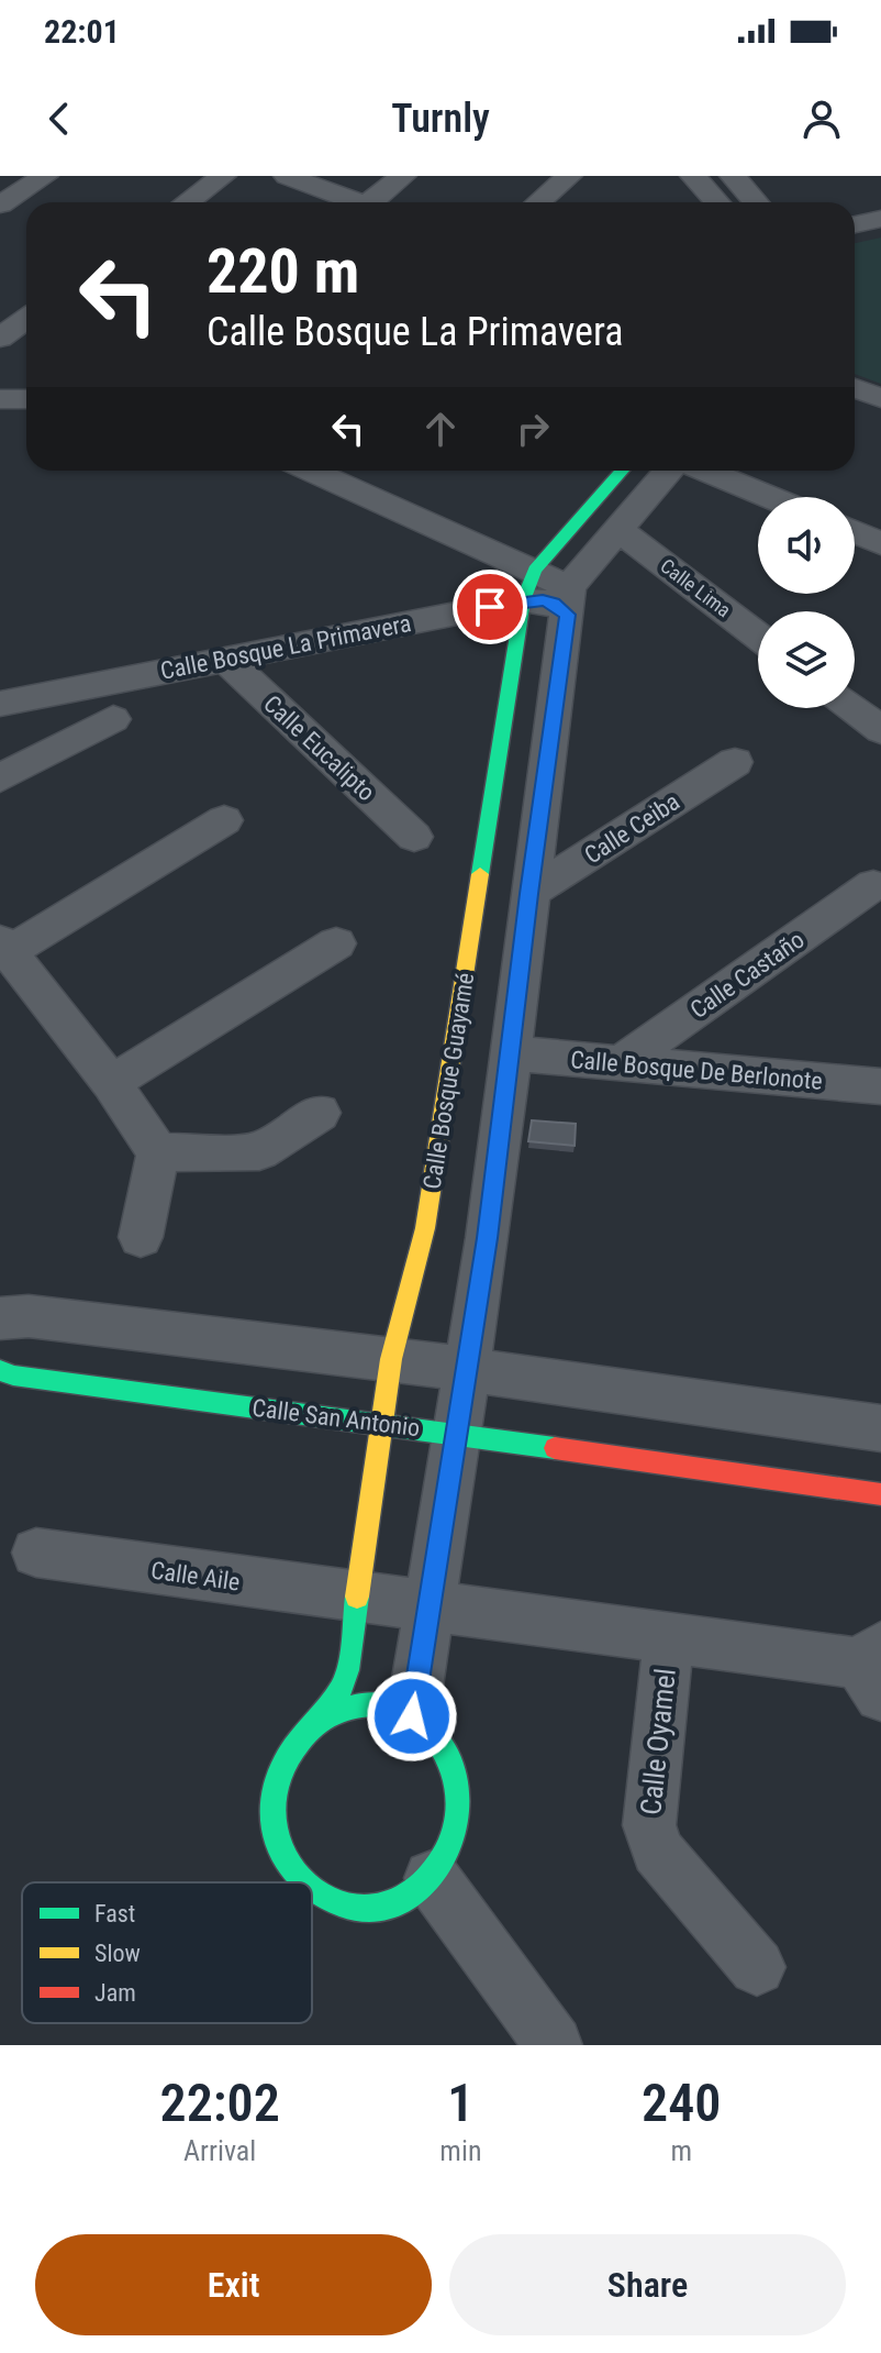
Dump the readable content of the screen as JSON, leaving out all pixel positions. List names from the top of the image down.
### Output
{
  "streets": {
    "street": [
      "Calle Lima",
      "Calle Bosque La Primavera",
      "Calle Eucalipto",
      "Calle Ceiba",
      "Calle Castaño",
      "Calle Bosque De Berlonote",
      "Calle Bosque Guayamé",
      "Calle San Antonio",
      "Calle Aile",
      "Calle Oyamel"
    ]
  },
  "crossings": [
    ["Calle Bosque La Primavera", "Calle Eucalipto"],
    ["Calle Bosque La Primavera", "Calle Bosque Guayamé"],
    ["Calle Castaño", "Calle Bosque De Berlonote"],
    ["Calle Bosque Guayamé", "Calle San Antonio"],
    ["Calle Bosque Guayamé", "Calle Aile"],
    ["Calle Bosque Guayamé", "Calle Oyamel"],
    ["Calle Aile", "Calle Oyamel"]
  ],
  "legend": ["Fast", "Slow", "Jam"],
  "page": {
    "status": "22:01",
    "header": "Turnly",
    "turn": ["220 m", "Calle Bosque La Primavera"],
    "eta": [
      "22:02",
      "Arrival",
      "1",
      "min",
      "240",
      "m"
    ],
    "buttons": ["Exit", "Share"]
  }
}
